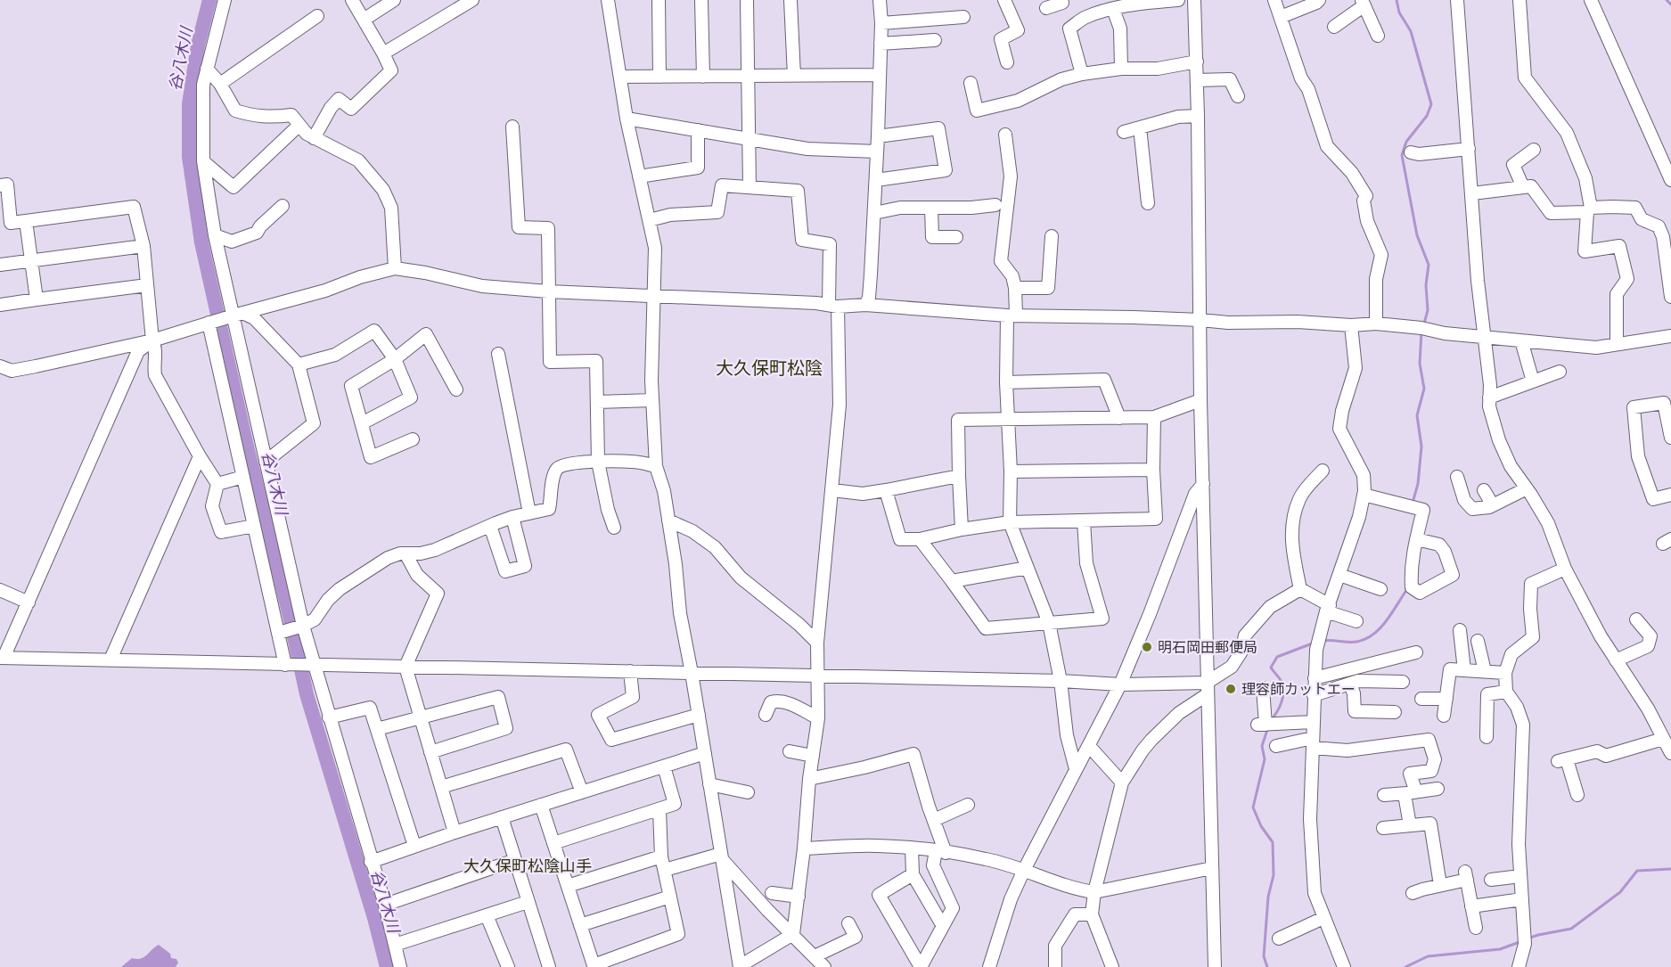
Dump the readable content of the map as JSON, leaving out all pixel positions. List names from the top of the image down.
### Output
{
  "districts": ["大久保町松陰", "大久保町松陰山手"],
  "water": ["谷八木川"],
  "places": ["明石岡田郵便局", "理容師カットエー"]
}
